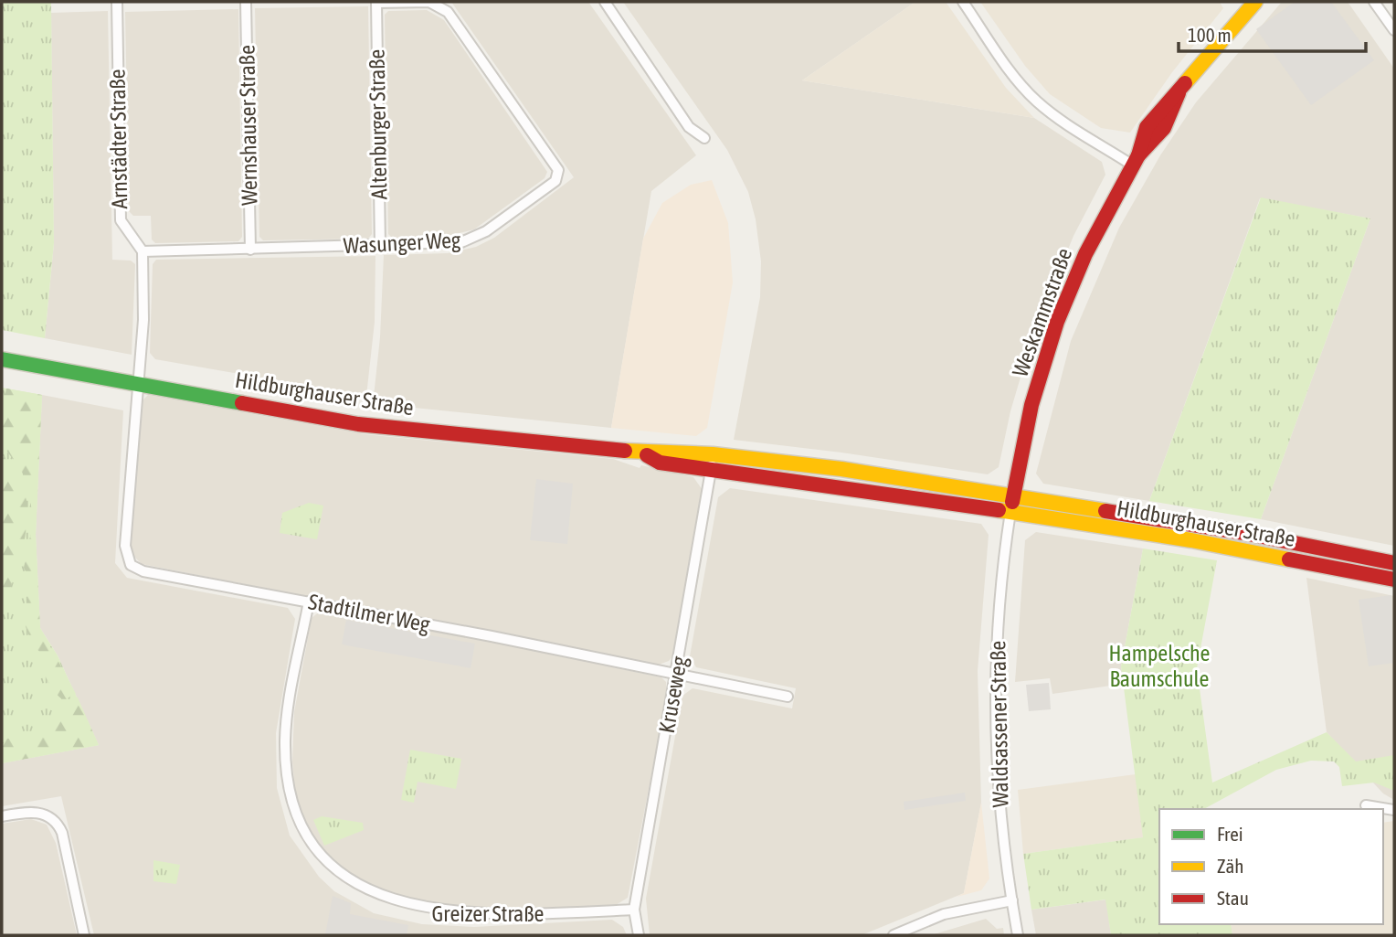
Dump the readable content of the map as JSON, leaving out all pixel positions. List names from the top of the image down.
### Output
{
  "streets": {
    "main road": ["Weskammstraße", "Hildburghauser Straße"],
    "street": [
      "Altenburger Straße",
      "Wernshauser Straße",
      "Arnstädter Straße",
      "Wasunger Weg",
      "Stadtilmer Weg",
      "Kruseweg",
      "Waldsassener Straße",
      "Greizer Straße"
    ]
  },
  "crossings": [
    ["Altenburger Straße", "Wasunger Weg"],
    ["Wernshauser Straße", "Wasunger Weg"],
    ["Arnstädter Straße", "Wasunger Weg"],
    ["Weskammstraße", "Hildburghauser Straße"],
    ["Hildburghauser Straße", "Stadtilmer Weg"],
    ["Hildburghauser Straße", "Kruseweg"],
    ["Hildburghauser Straße", "Waldsassener Straße"],
    ["Stadtilmer Weg", "Kruseweg"],
    ["Stadtilmer Weg", "Greizer Straße"],
    ["Kruseweg", "Greizer Straße"]
  ],
  "parks": ["Hampelsche Baumschule"],
  "legend": ["Frei", "Zäh", "Stau"],
  "scale_bar": "100 m"
}
